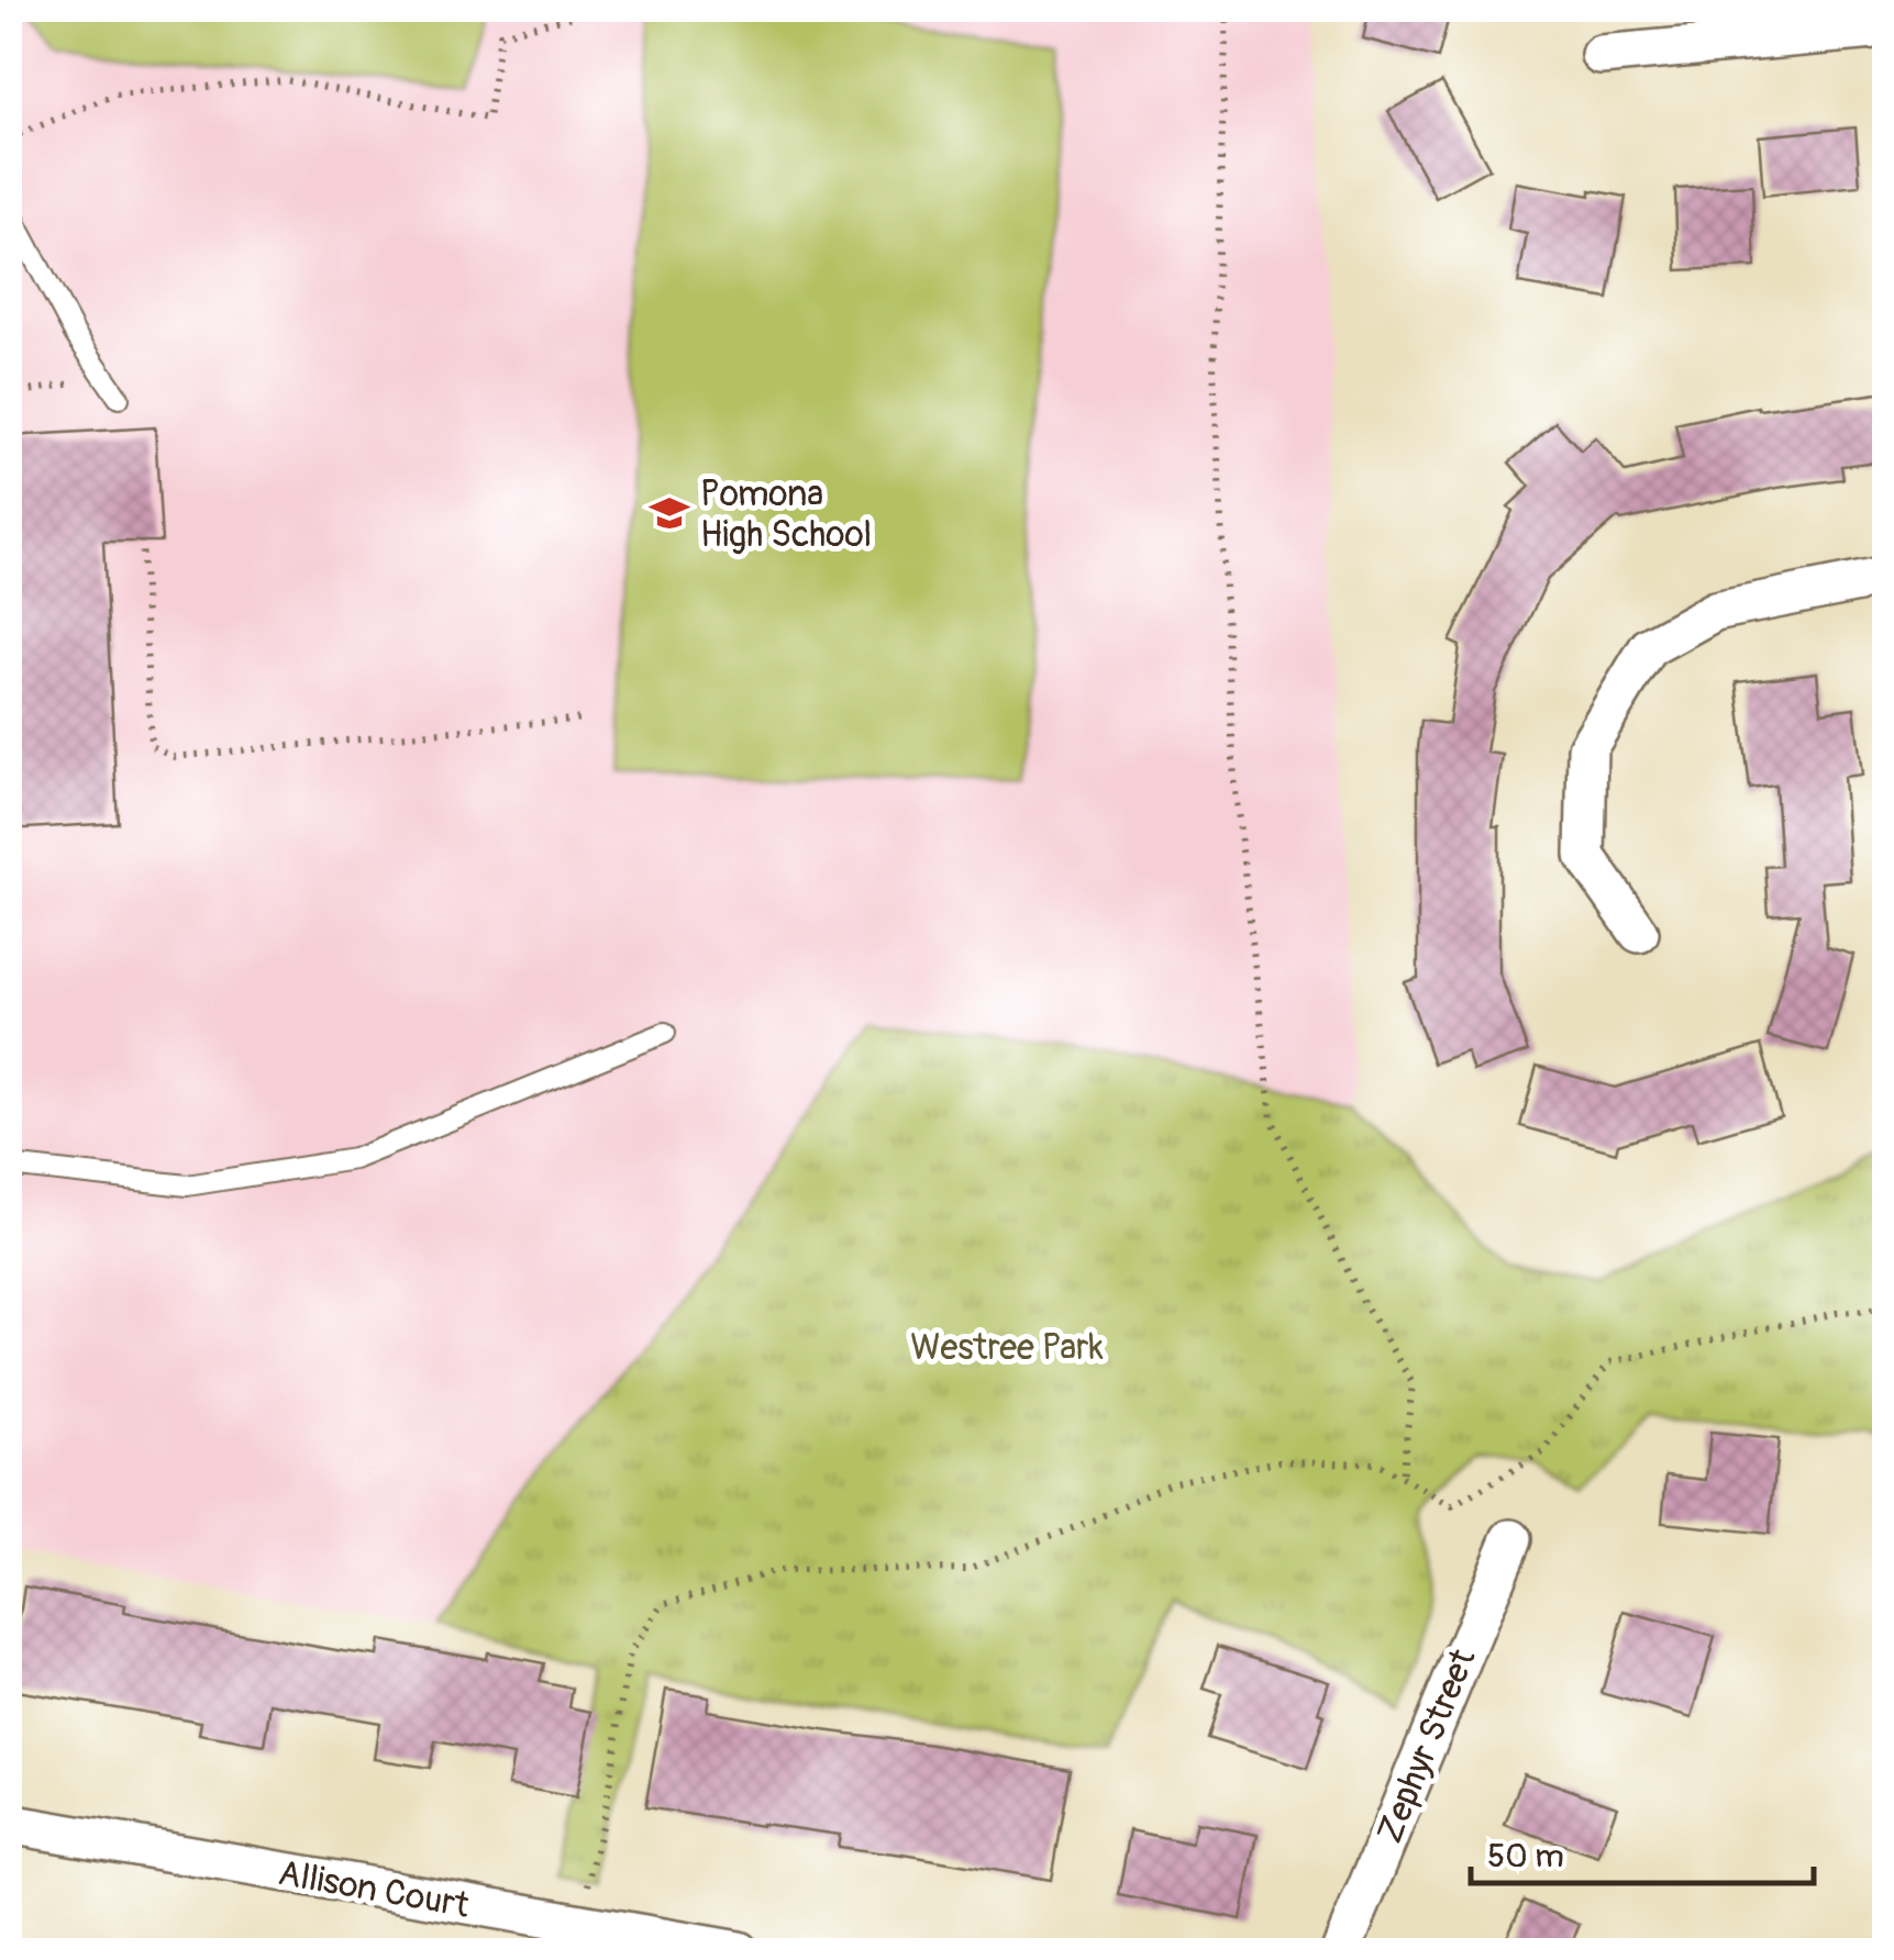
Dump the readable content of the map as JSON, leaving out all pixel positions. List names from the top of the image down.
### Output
{
  "streets": {
    "street": ["Zephyr Street", "Allison Court"]
  },
  "parks": ["Westree Park"],
  "places": {
    "school or university": ["Pomona High School"]
  },
  "scale_bar": "50 m"
}
